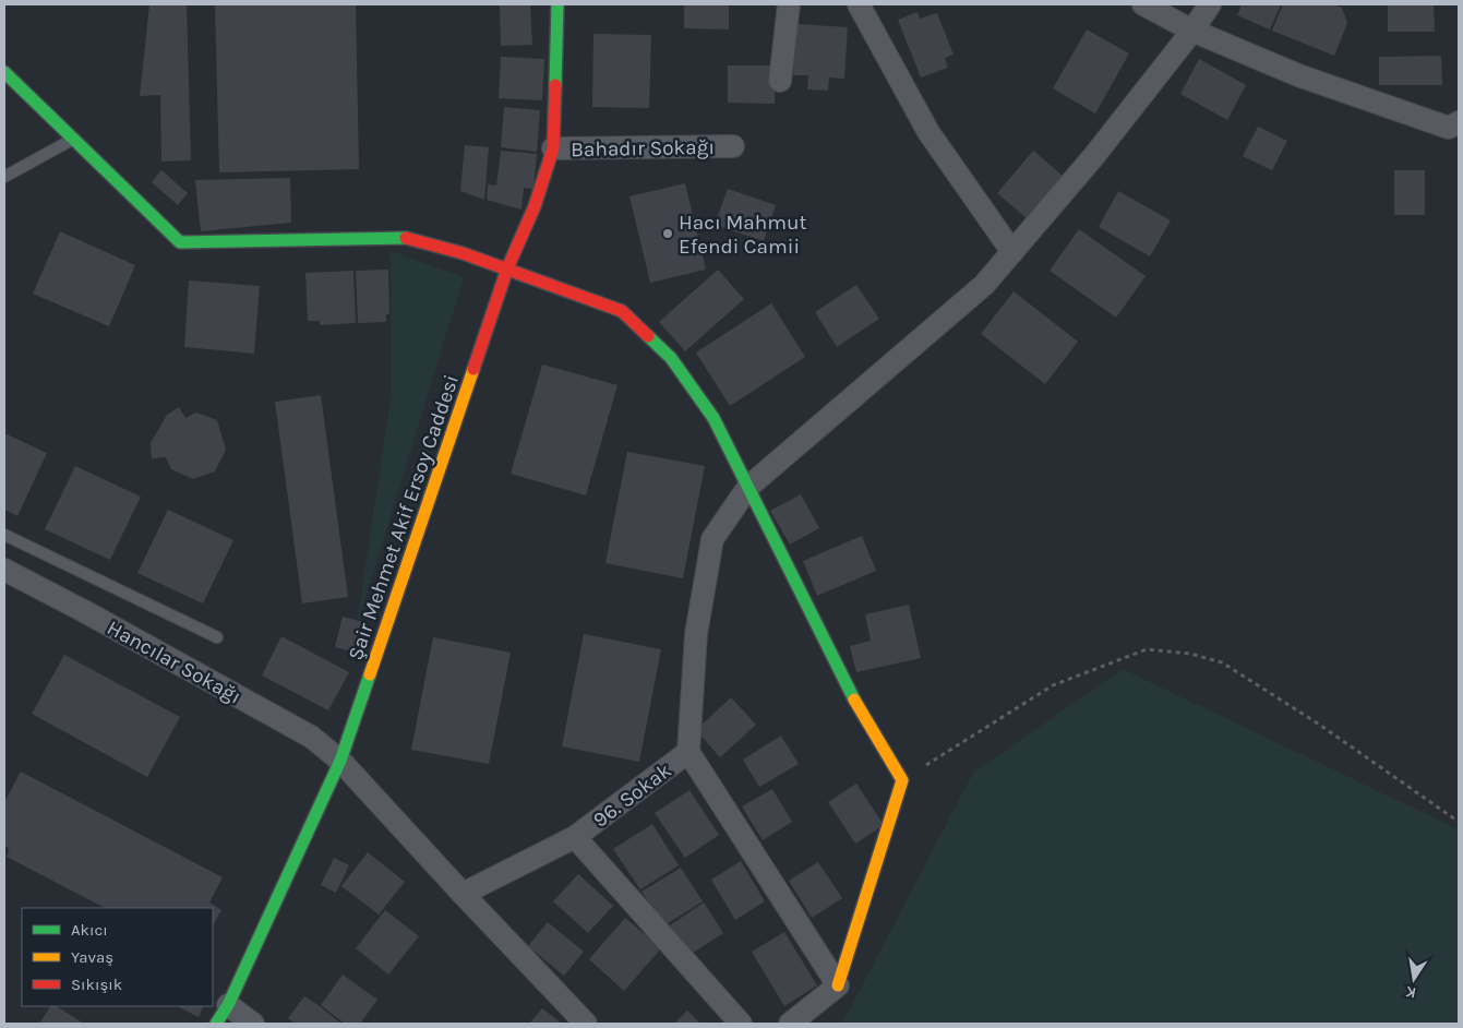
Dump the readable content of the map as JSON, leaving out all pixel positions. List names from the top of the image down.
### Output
{
  "streets": {
    "street": [
      "Bahadır Sokağı",
      "Şair Mehmet Akif Ersoy Caddesi",
      "Hancılar Sokağı",
      "96. Sokak"
    ]
  },
  "crossings": [
    ["Bahadır Sokağı", "Şair Mehmet Akif Ersoy Caddesi"],
    ["Şair Mehmet Akif Ersoy Caddesi", "Hancılar Sokağı"],
    ["Hancılar Sokağı", "96. Sokak"]
  ],
  "places": ["Hacı Mahmut Efendi Camii"],
  "legend": ["Akıcı", "Yavaş", "Sıkışık"],
  "north": "bottom"
}
